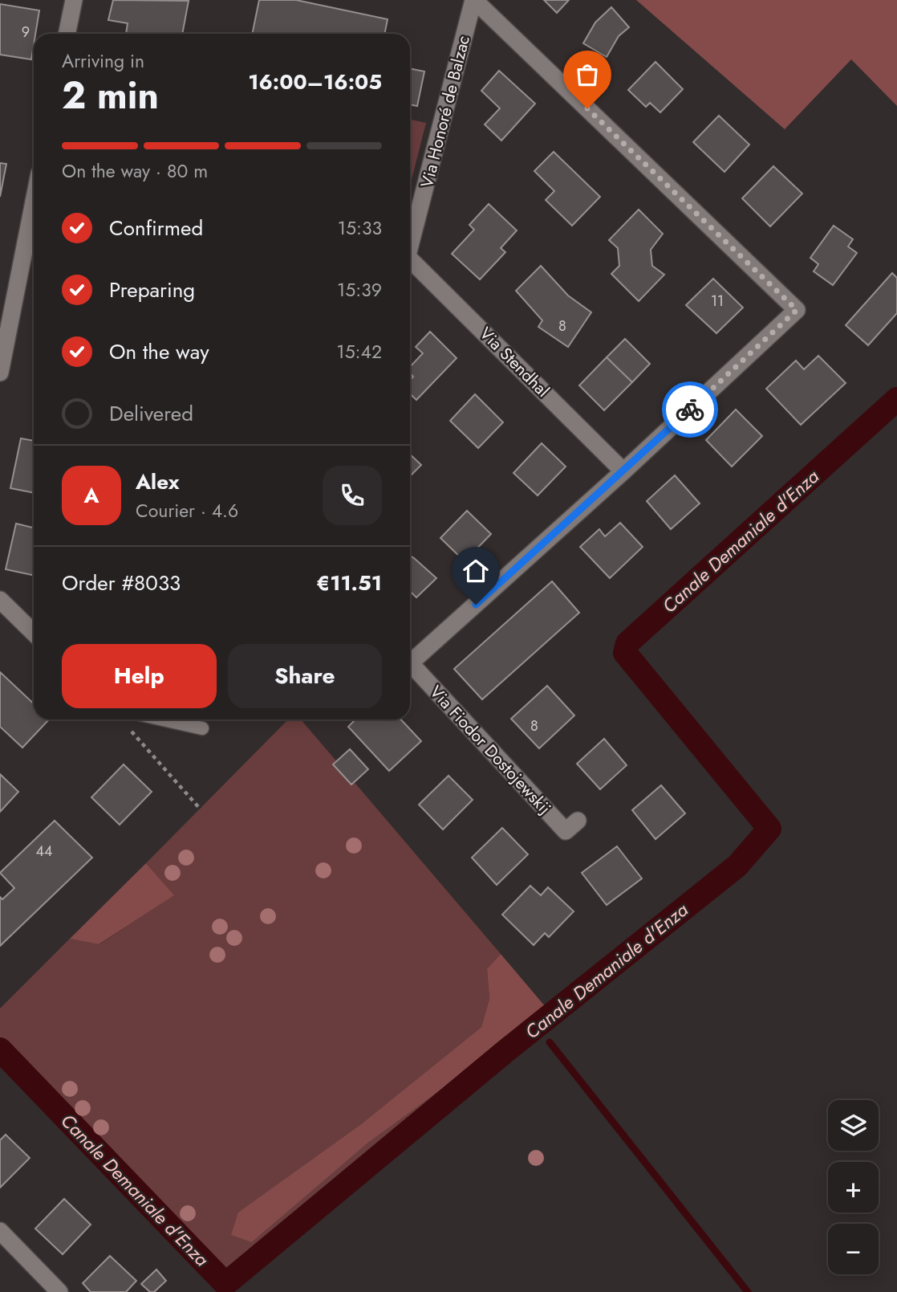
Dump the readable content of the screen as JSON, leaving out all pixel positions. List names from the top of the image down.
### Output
{
  "streets": {
    "street": ["Via Honoré de Balzac", "Via Stendhal", "Via Fiodor Dostojewskij"]
  },
  "crossings": [
    ["Via Honoré de Balzac", "Via Stendhal"]
  ],
  "water": ["Canale Demaniale d'Enza"],
  "house_numbers": [
    "9",
    "11",
    "8",
    "8",
    "44"
  ],
  "page": {
    "heading": ["2 min", "Arriving in", "16:00–16:05"],
    "panel": [
      "Alex",
      "Courier · 4.6",
      "Order #8033",
      "€11.51"
    ],
    "bar": "On the way · 80 m",
    "list": [
      ["Confirmed", "15:33"],
      ["Preparing", "15:39"],
      ["On the way", "15:42"],
      "Delivered"
    ],
    "round": "A",
    "buttons": ["Help", "Share"],
    "map_buttons": ["+", "−"]
  }
}
